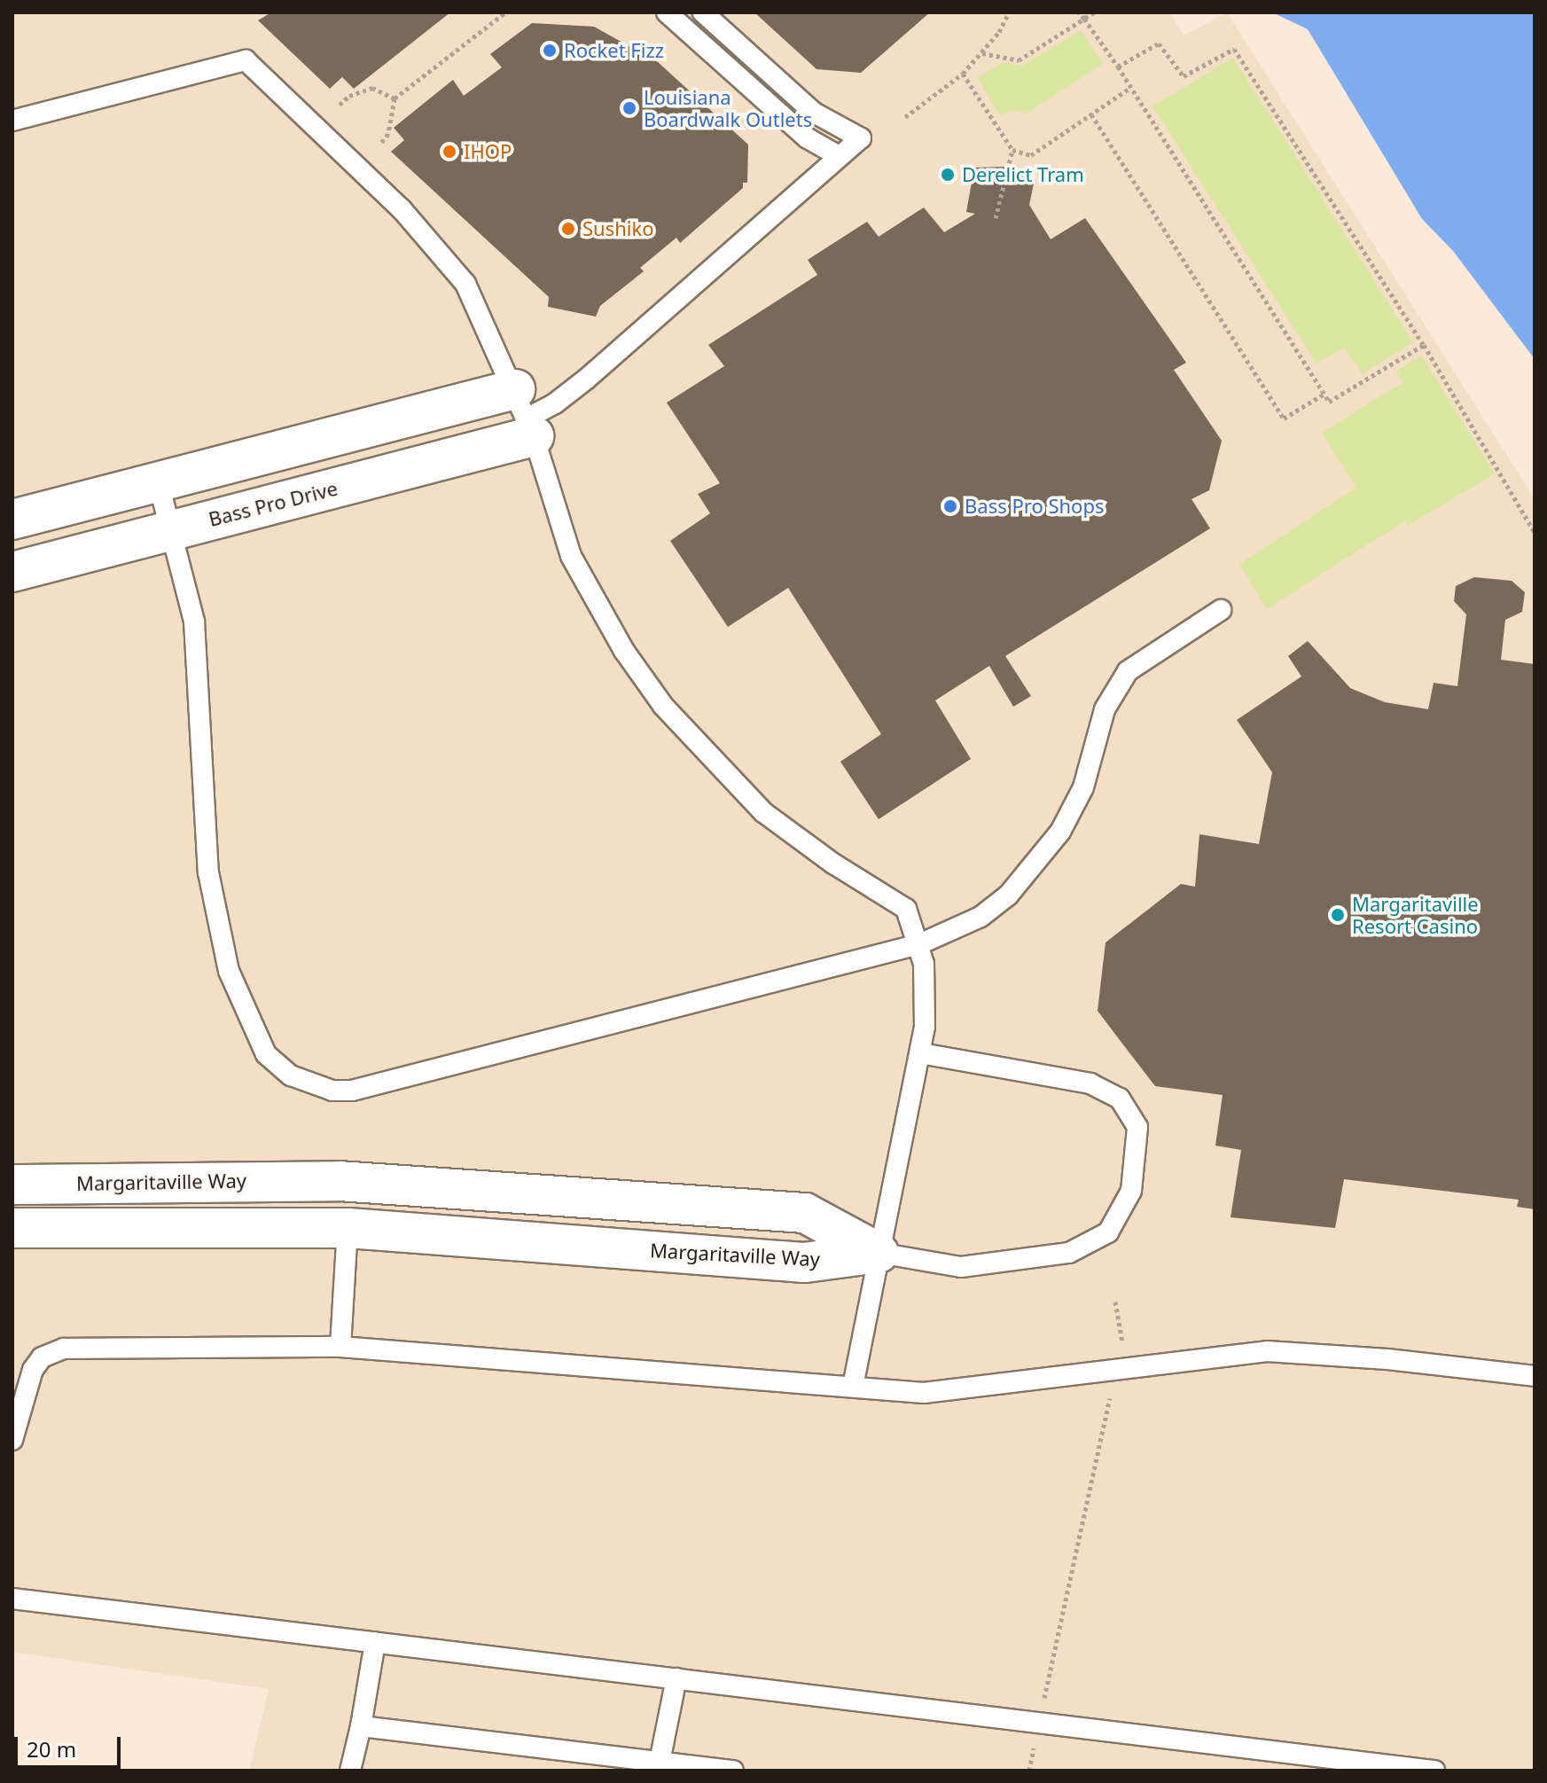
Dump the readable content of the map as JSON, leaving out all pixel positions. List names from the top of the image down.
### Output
{
  "streets": {
    "street": ["Bass Pro Drive", "Margaritaville Way"]
  },
  "places": [
    "Rocket Fizz",
    "Louisiana Boardwalk Outlets",
    "IHOP",
    "Derelict Tram",
    "Sushiko",
    "Bass Pro Shops",
    "Margaritaville Resort Casino"
  ],
  "scale_bar": "20 m"
}
